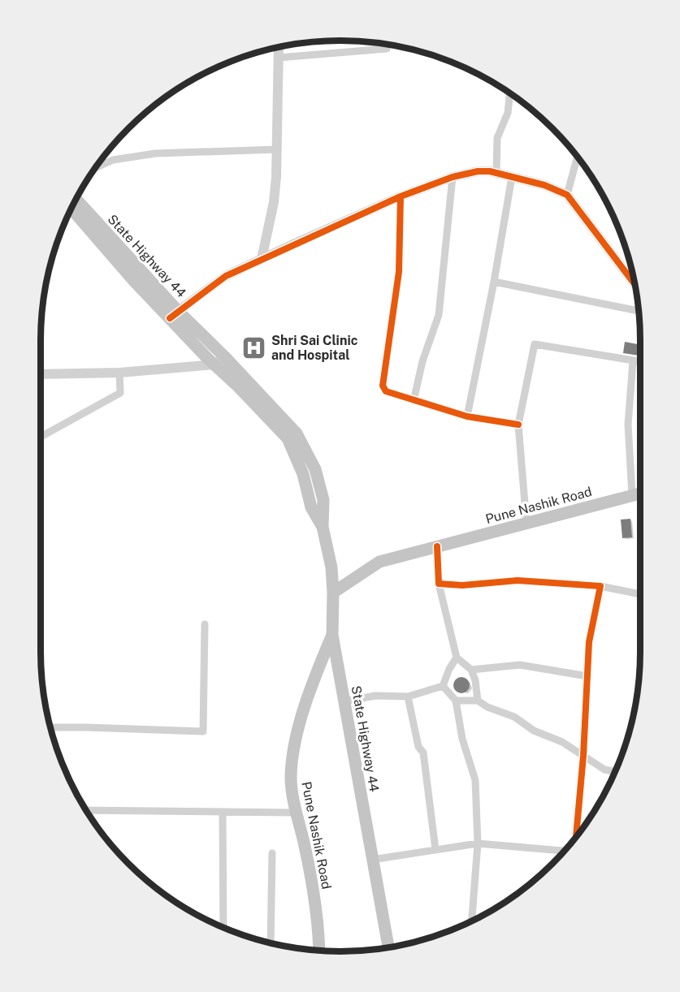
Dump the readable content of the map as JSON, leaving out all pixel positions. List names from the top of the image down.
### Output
{
  "streets": {
    "main road": ["State Highway 44", "Pune Nashik Road"]
  },
  "crossings": [
    ["State Highway 44", "Pune Nashik Road"]
  ],
  "places": {
    "hospital": ["Shri Sai Clinic and Hospital"]
  }
}
